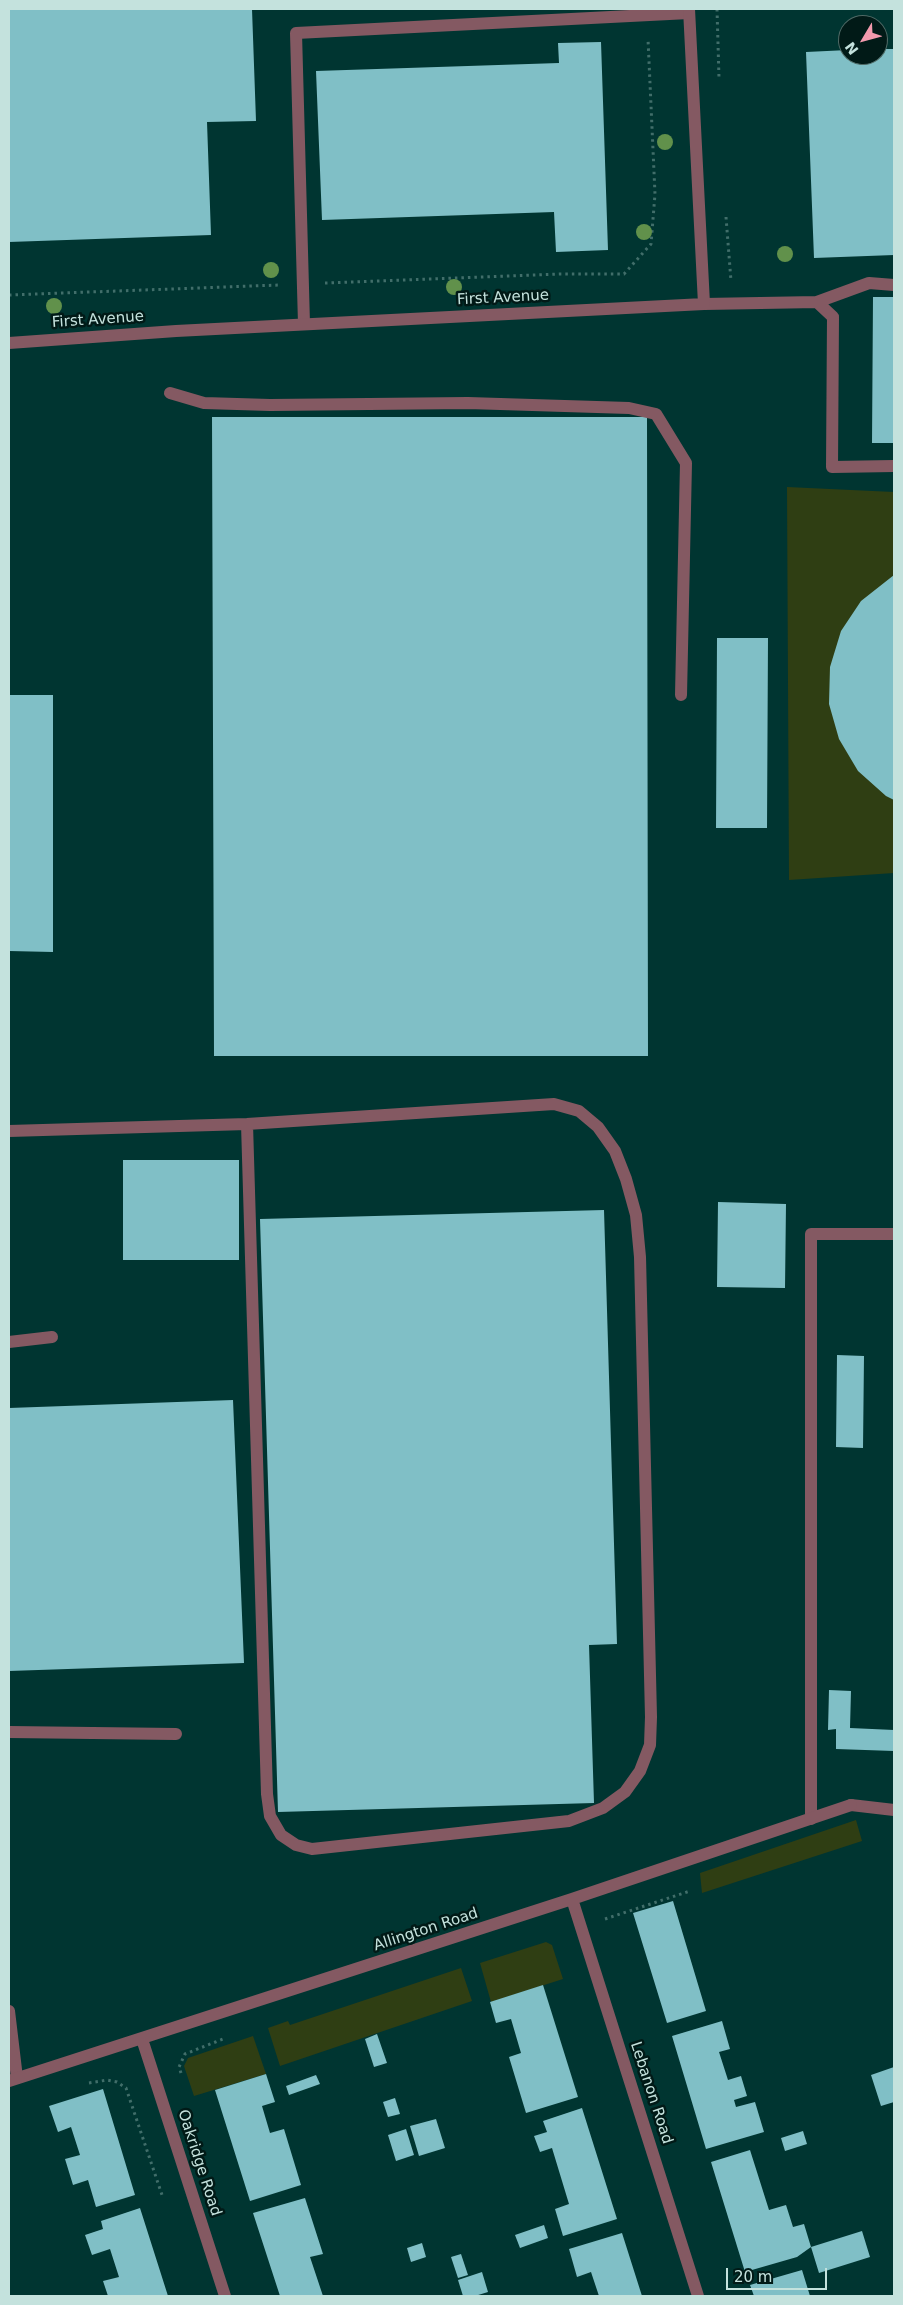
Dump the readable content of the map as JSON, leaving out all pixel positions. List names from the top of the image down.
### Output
{
  "streets": {
    "street": [
      "First Avenue",
      "Allington Road",
      "Lebanon Road",
      "Oakridge Road"
    ]
  },
  "crossings": [
    ["Allington Road", "Lebanon Road"],
    ["Allington Road", "Oakridge Road"]
  ],
  "scale_bar": "20 m",
  "north": "bottom left"
}
